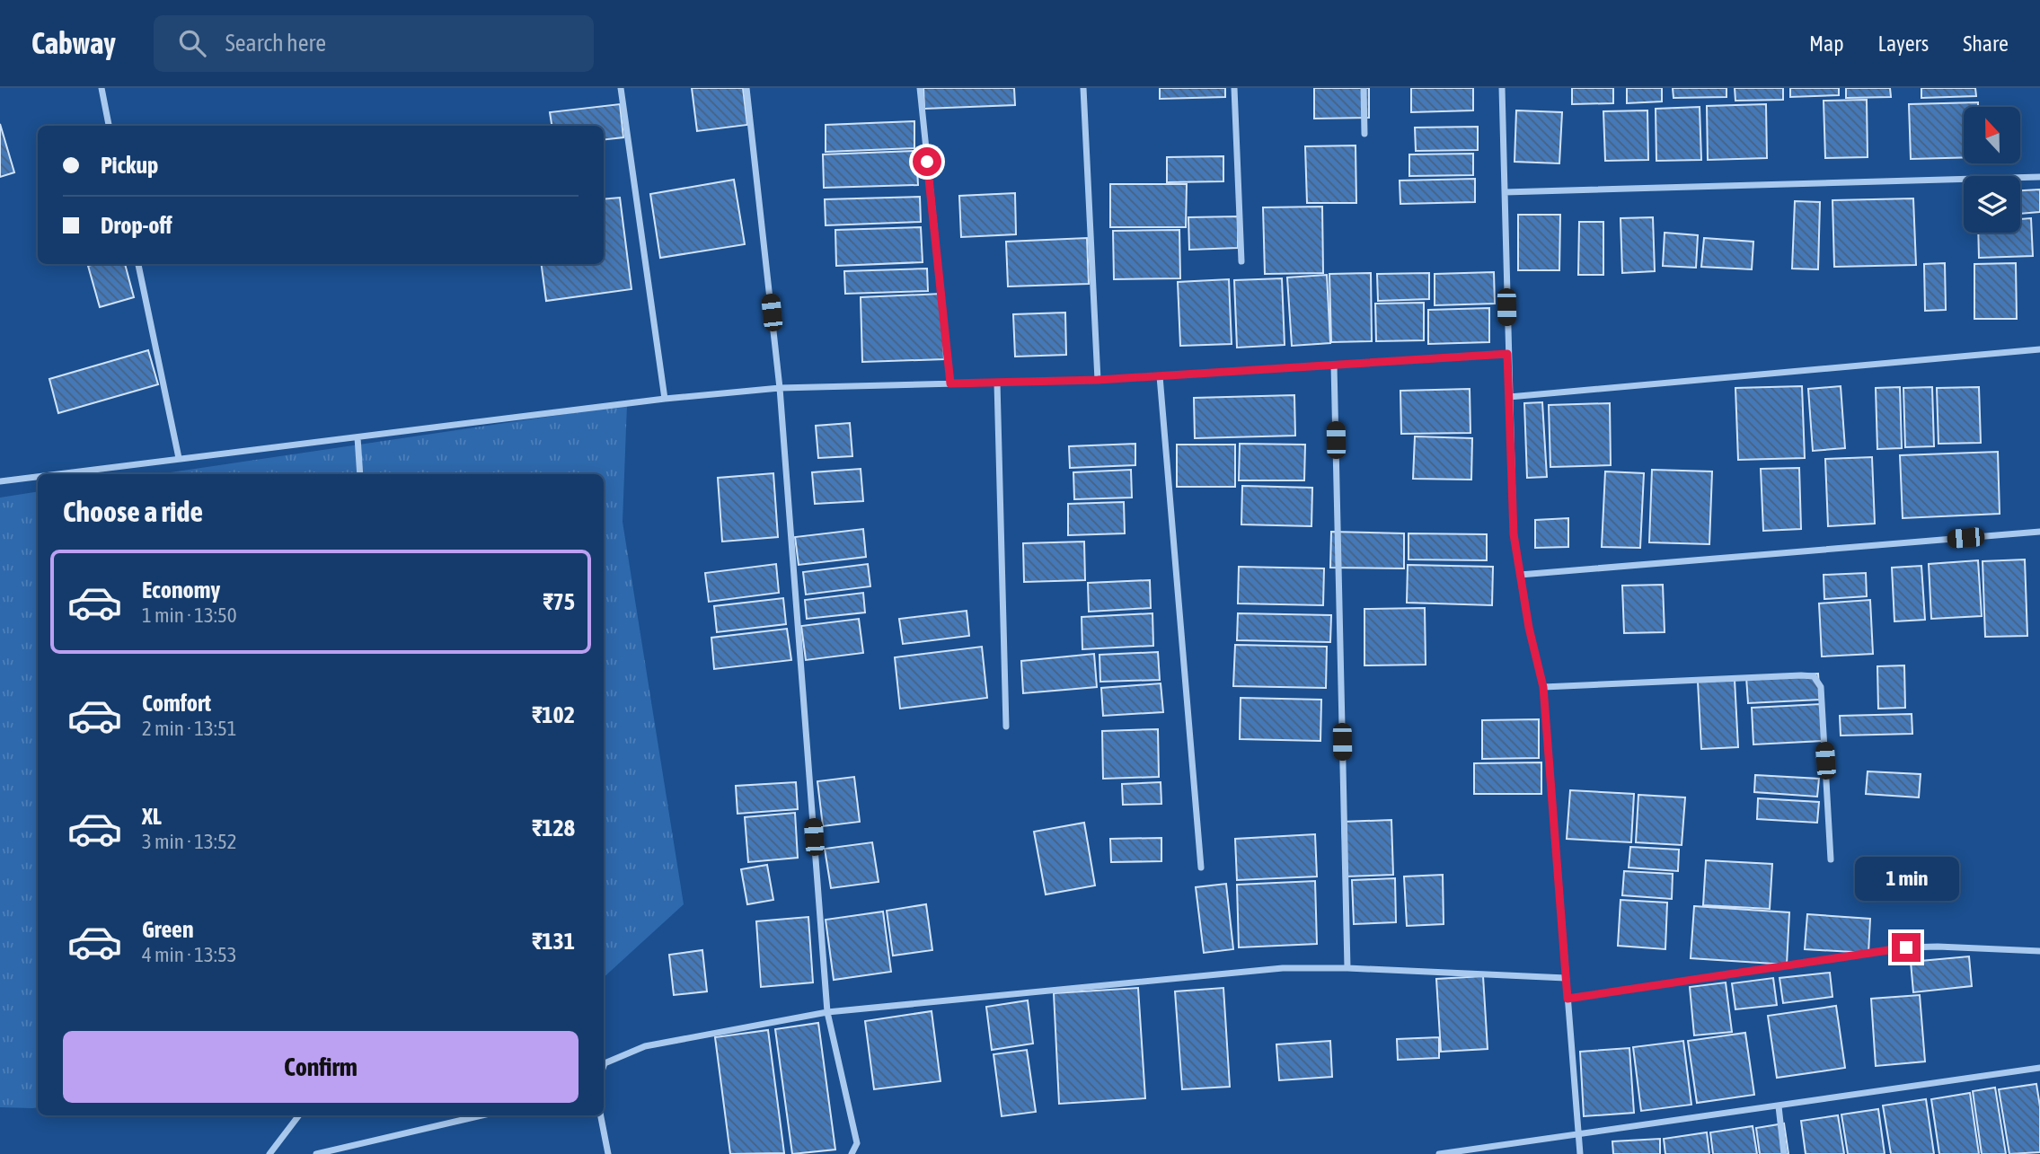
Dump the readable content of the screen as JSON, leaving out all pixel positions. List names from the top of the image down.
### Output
{
  "north": "top",
  "page": {
    "header": "Cabway",
    "search": "Search here",
    "nav": ["Map", "Layers", "Share"],
    "banner": ["Pickup", "Drop-off"],
    "heading": "Choose a ride",
    "list": [
      {
        "name": "Economy",
        "note": "1 min · 13:50",
        "value": "₹75"
      },
      {
        "name": "Comfort",
        "note": "2 min · 13:51",
        "value": "₹102"
      },
      {
        "name": "XL",
        "note": "3 min · 13:52",
        "value": "₹128"
      },
      {
        "name": "Green",
        "note": "4 min · 13:53",
        "value": "₹131"
      }
    ],
    "bubble": "1 min",
    "buttons": "Confirm"
  }
}
